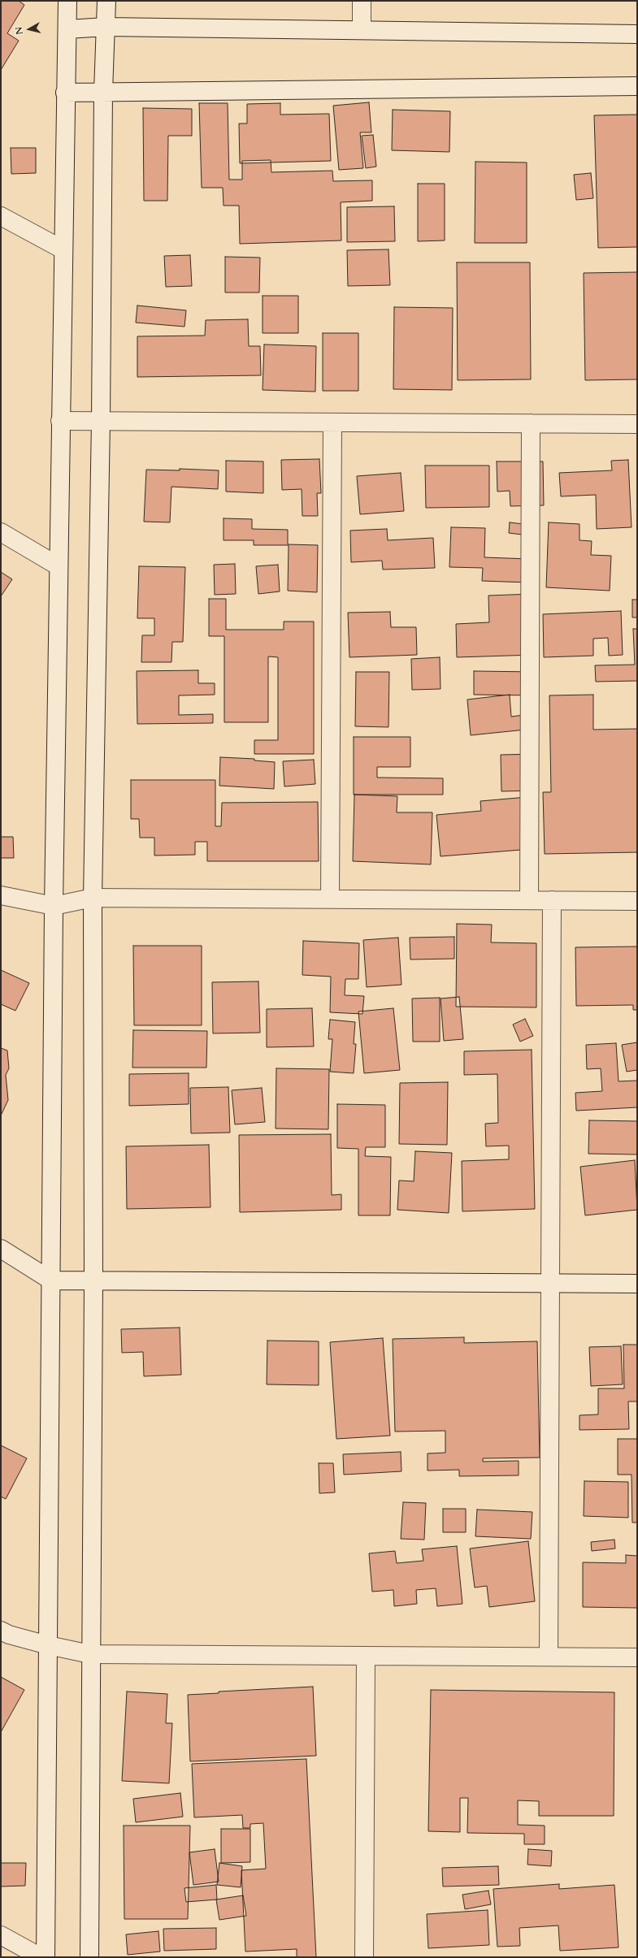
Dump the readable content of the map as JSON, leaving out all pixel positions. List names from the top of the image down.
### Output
{
  "north": "left"
}
